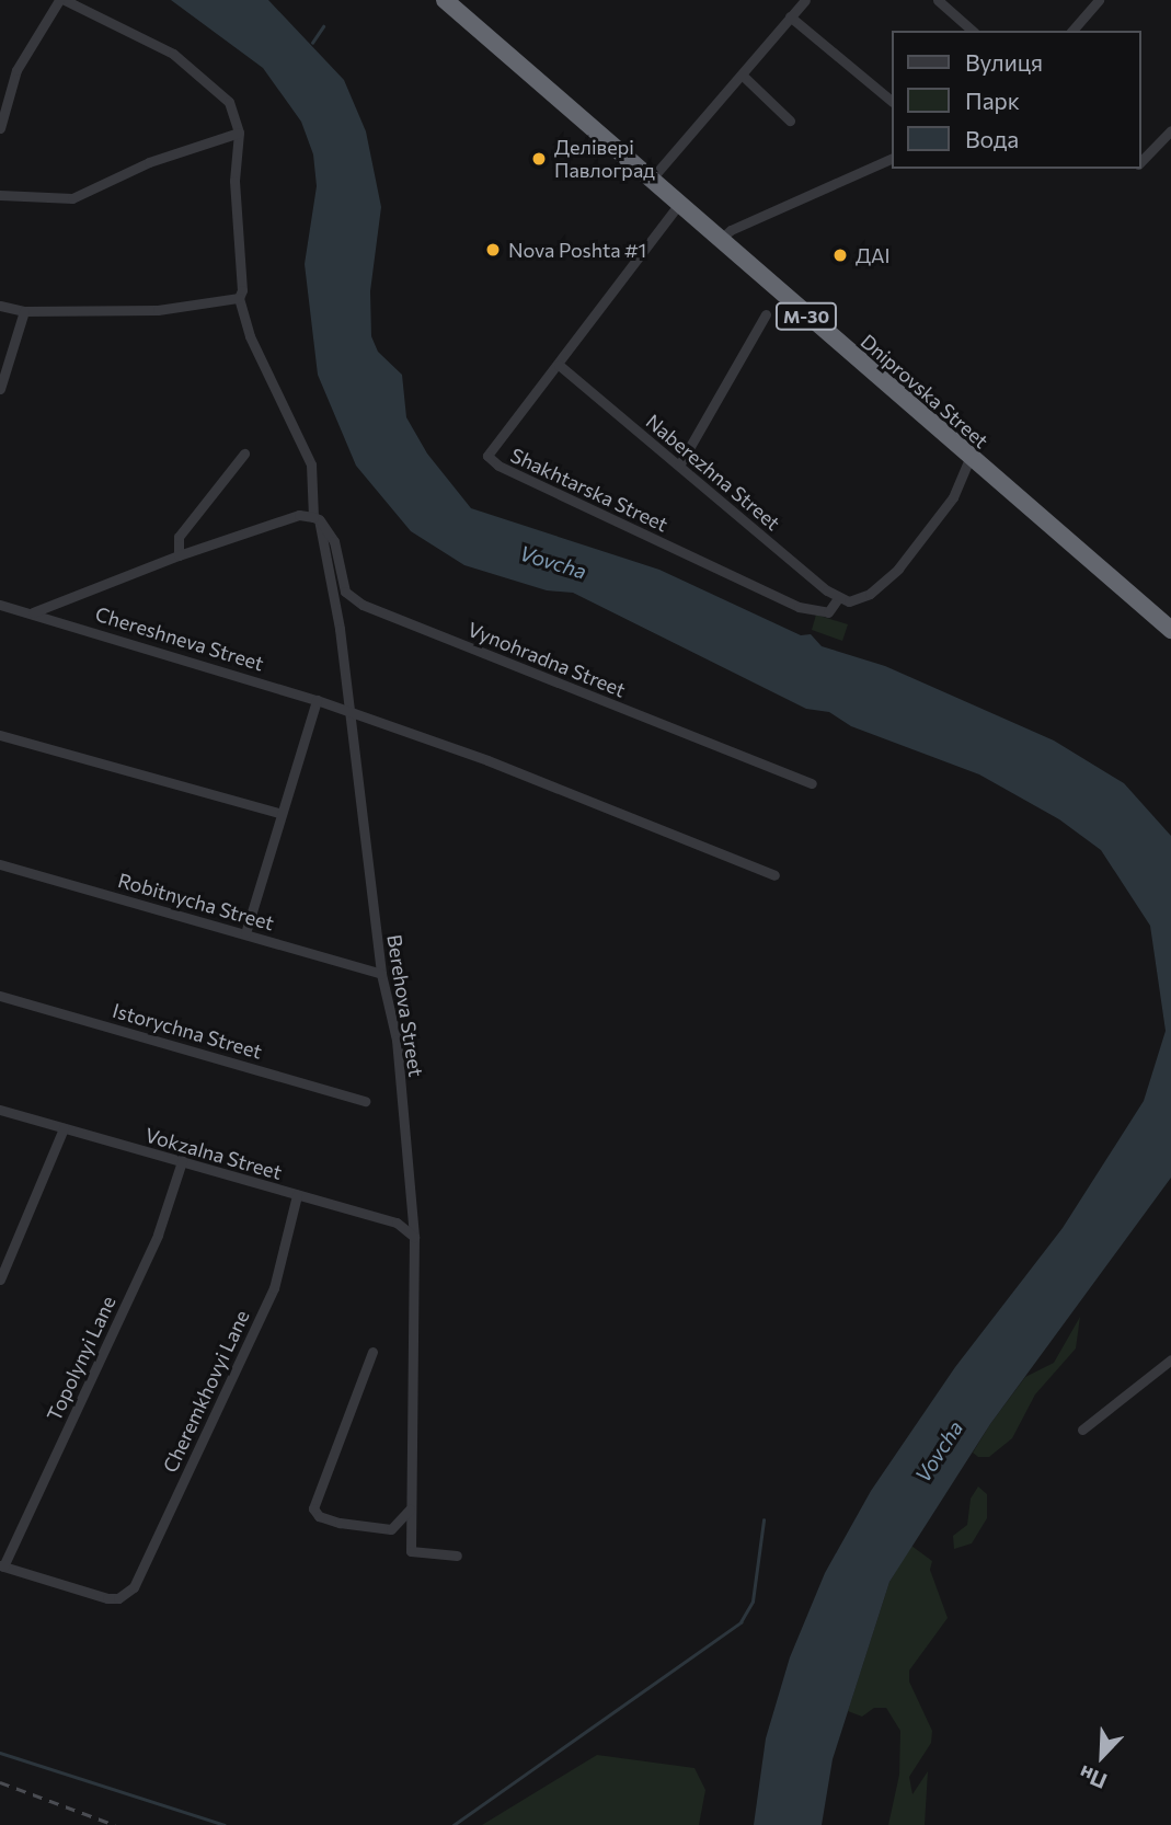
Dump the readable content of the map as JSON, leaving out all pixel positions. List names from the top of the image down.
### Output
{
  "streets": {
    "highway": ["М-30", "Dniprovska Street"],
    "street": [
      "Naberezhna Street",
      "Shakhtarska Street",
      "Chereshneva Street",
      "Vynohradna Street",
      "Robitnycha Street",
      "Berehova Street",
      "Istorychna Street",
      "Vokzalna Street",
      "Topolynyi Lane",
      "Cheremkhovyi Lane"
    ]
  },
  "crossings": [
    ["Dniprovska Street", "Shakhtarska Street"],
    ["Naberezhna Street", "Shakhtarska Street"],
    ["Chereshneva Street", "Berehova Street"],
    ["Vynohradna Street", "Berehova Street"],
    ["Robitnycha Street", "Berehova Street"],
    ["Berehova Street", "Vokzalna Street"],
    ["Vokzalna Street", "Topolynyi Lane"],
    ["Vokzalna Street", "Cheremkhovyi Lane"],
    ["Topolynyi Lane", "Cheremkhovyi Lane"]
  ],
  "water": ["Vovcha"],
  "places": ["Делівері Павлоград", "Nova Poshta #1", "ДАІ"],
  "legend": ["Вулиця", "Парк", "Вода"],
  "north": "bottom left"
}
